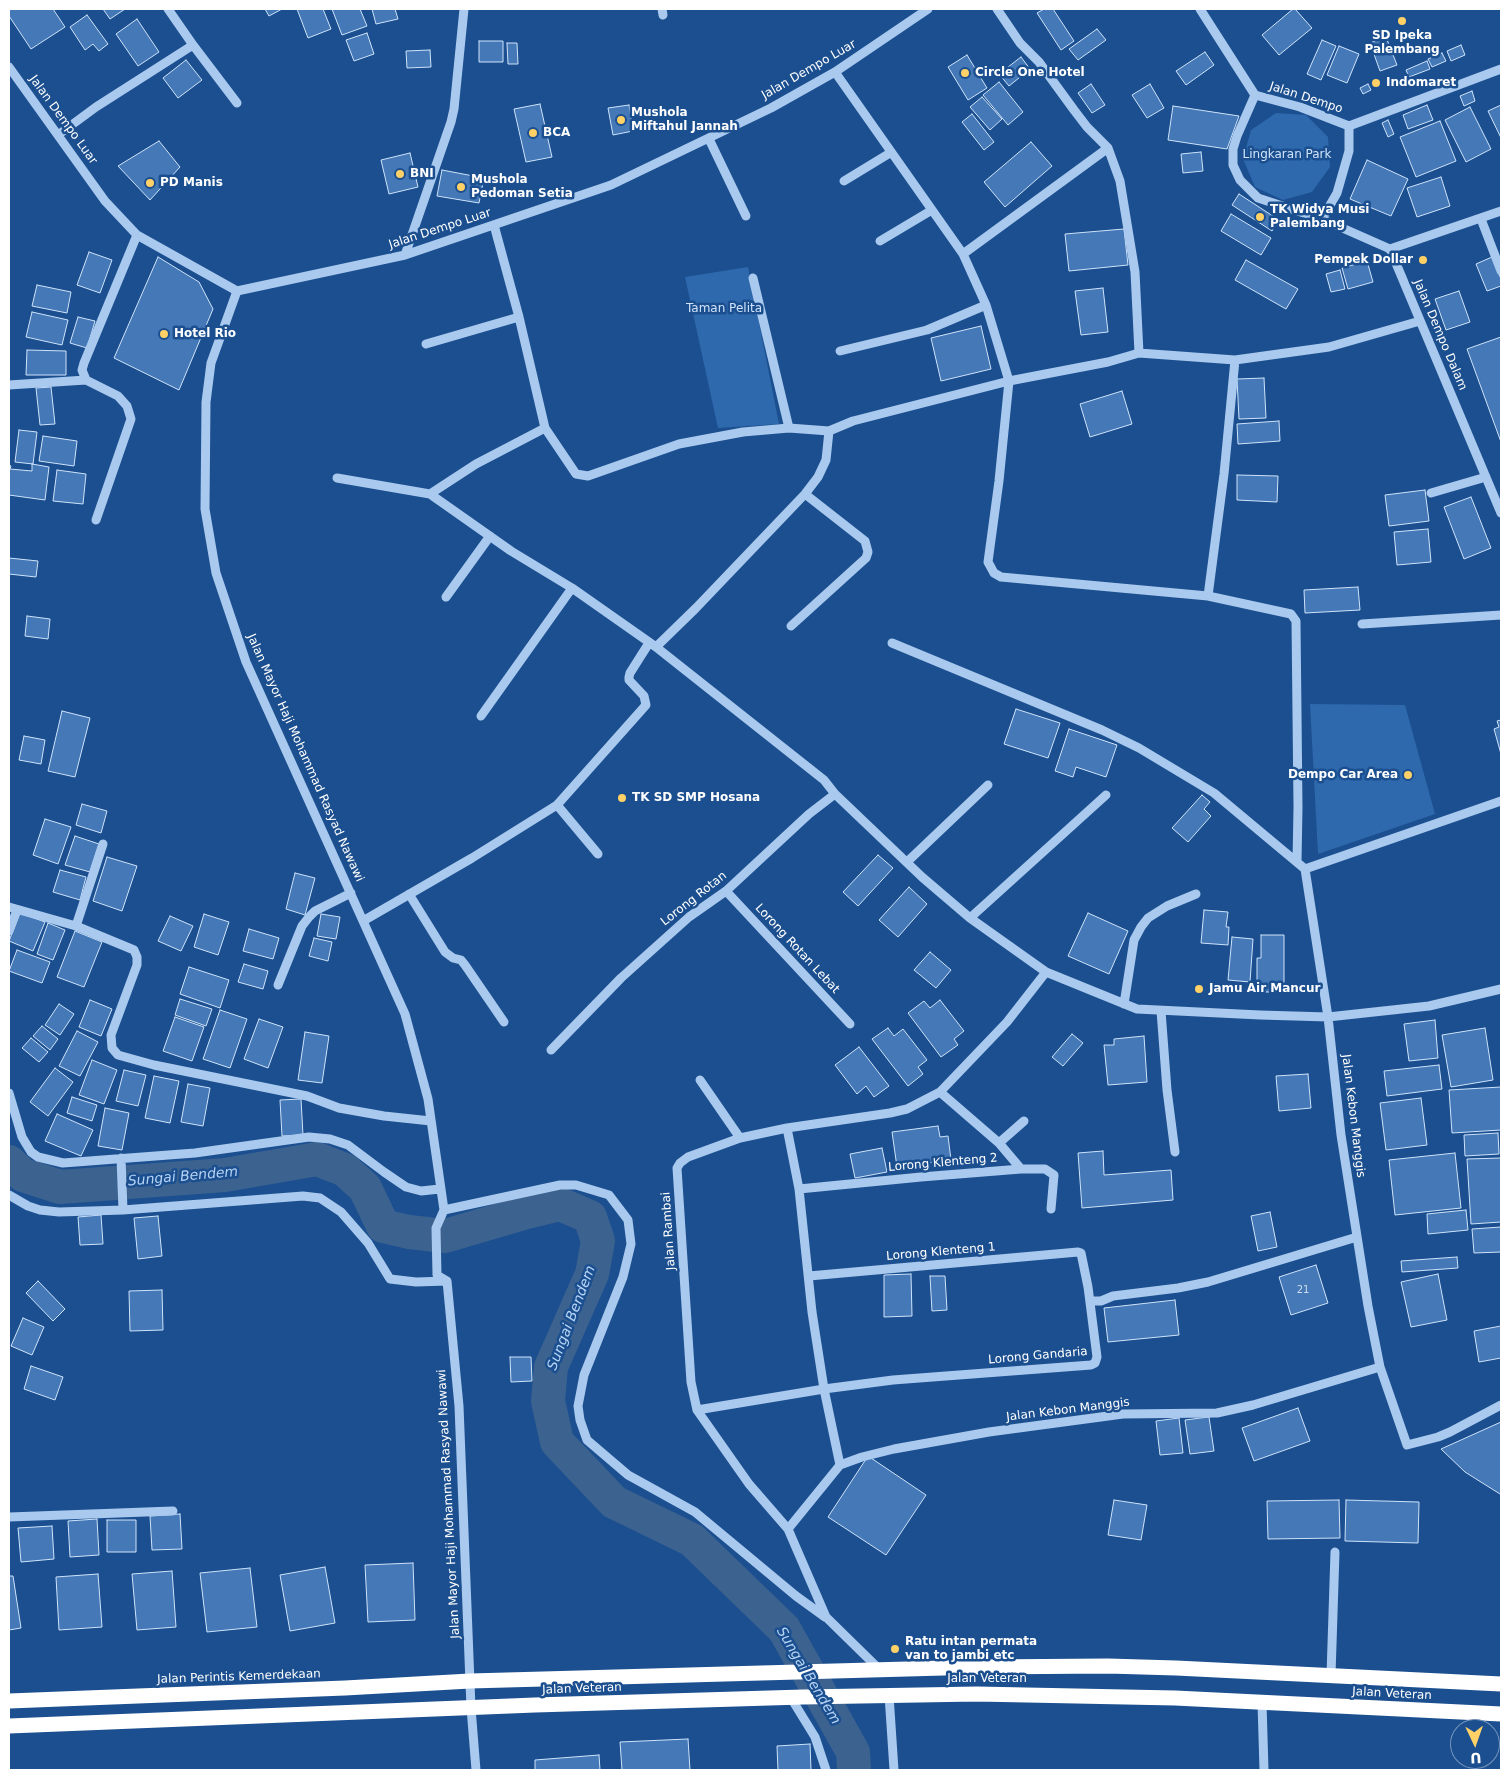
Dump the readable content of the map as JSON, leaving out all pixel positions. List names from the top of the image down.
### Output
{
  "streets": {
    "highway": ["Jalan Perintis Kemerdekaan", "Jalan Veteran"],
    "street": [
      "Jalan Dempo Luar",
      "Jalan Dempo",
      "Jalan Dempo Dalam",
      "Jalan Mayor Haji Mohammad Rasyad Nawawi",
      "Lorong Rotan",
      "Lorong Rotan Lebat",
      "Jalan Kebon Manggis",
      "Lorong Klenteng 2",
      "Jalan Rambai",
      "Lorong Klenteng 1",
      "Lorong Gandaria"
    ]
  },
  "crossings": [
    ["Jalan Dempo Luar", "Jalan Mayor Haji Mohammad Rasyad Nawawi"],
    ["Jalan Mayor Haji Mohammad Rasyad Nawawi", "Jalan Perintis Kemerdekaan"],
    ["Jalan Mayor Haji Mohammad Rasyad Nawawi", "Jalan Veteran"],
    ["Lorong Rotan", "Lorong Rotan Lebat"],
    ["Jalan Rambai", "Jalan Veteran"],
    ["Lorong Klenteng 1", "Lorong Gandaria"],
    ["Jalan Perintis Kemerdekaan", "Jalan Veteran"]
  ],
  "water": ["Sungai Bendem"],
  "parks": ["Lingkaran Park", "Taman Pelita"],
  "places": [
    "SD Ipeka Palembang",
    "Circle One Hotel",
    "Indomaret",
    "Mushola Miftahul Jannah",
    "BCA",
    "BNI",
    "PD Manis",
    "Mushola Pedoman Setia",
    "TK Widya Musi Palembang",
    "Pempek Dollar",
    "Hotel Rio",
    "Dempo Car Area",
    "TK SD SMP Hosana",
    "Jamu Air Mancur",
    "Ratu intan permata van to jambi etc"
  ],
  "house_numbers": ["21"],
  "north": "bottom"
}
